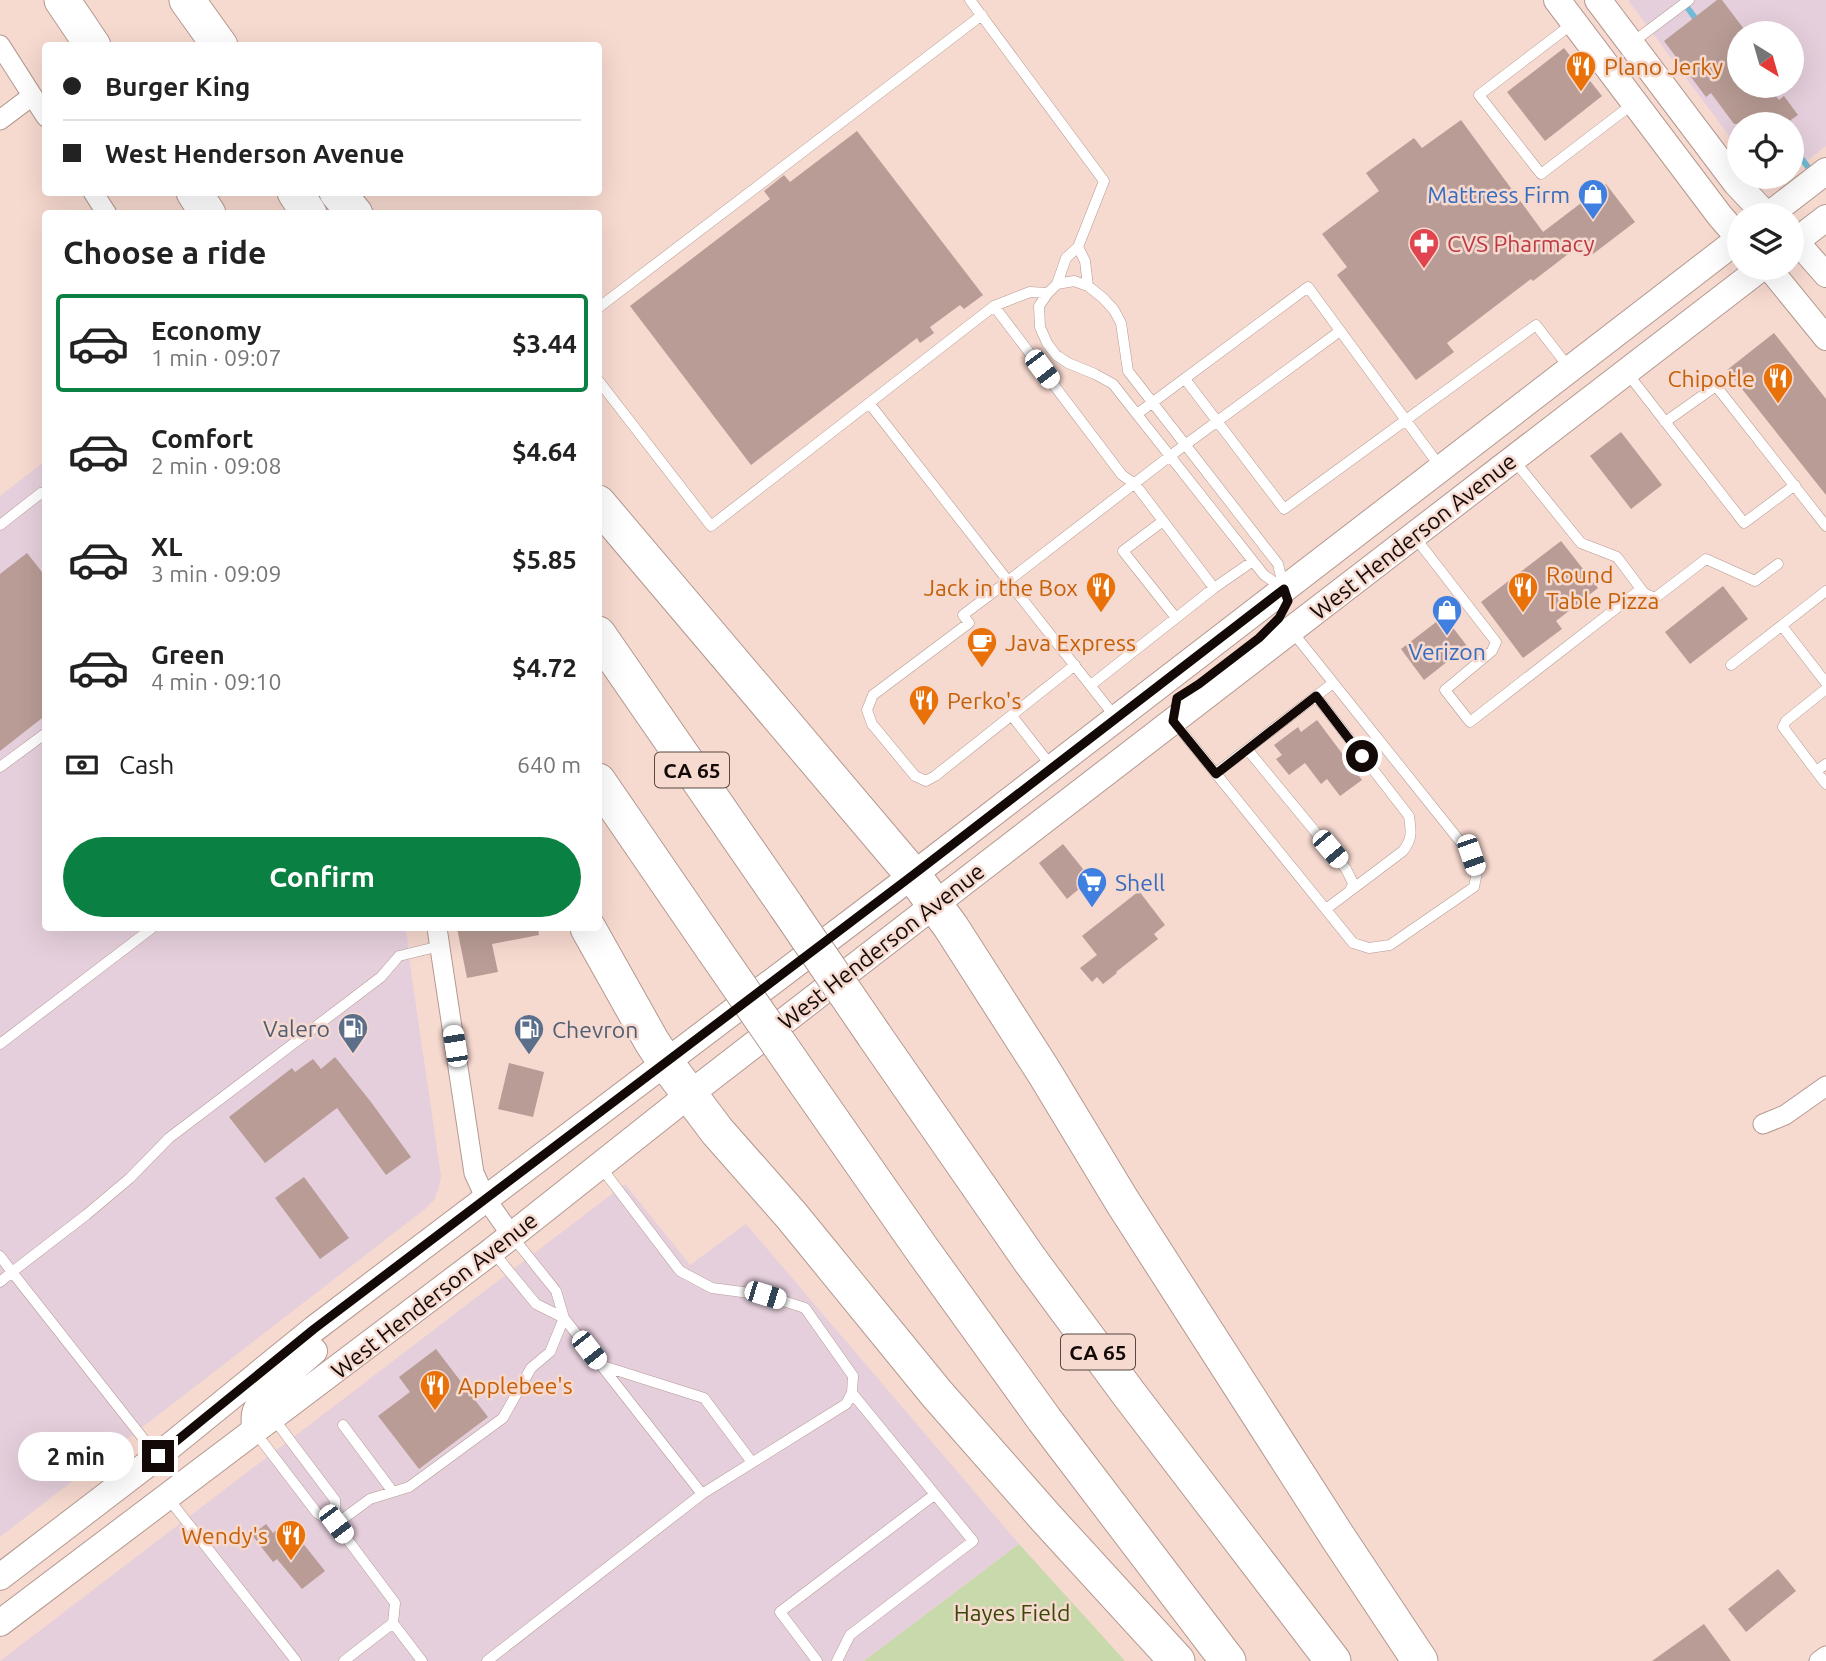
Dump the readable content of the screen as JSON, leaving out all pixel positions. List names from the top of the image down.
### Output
{
  "streets": {
    "highway": ["CA 65"],
    "main road": ["West Henderson Avenue"]
  },
  "parks": ["Hayes Field"],
  "places": {
    "restaurant": [
      "Plano Jerky",
      "Chipotle",
      "Jack in the Box",
      "Round Table Pizza",
      "Perko's",
      "Applebee's",
      "Wendy's"
    ],
    "shop": ["Mattress Firm", "Verizon"],
    "pharmacy": ["CVS Pharmacy"],
    "cafe": ["Java Express"],
    "supermarket": ["Shell"],
    "fuel station": ["Valero", "Chevron"]
  },
  "north": "bottom right",
  "page": {
    "banner": ["Burger King", "West Henderson Avenue"],
    "heading": "Choose a ride",
    "list": [
      {
        "name": "Economy",
        "note": "1 min · 09:07",
        "value": "$3.44"
      },
      {
        "name": "Comfort",
        "note": "2 min · 09:08",
        "value": "$4.64"
      },
      {
        "name": "XL",
        "note": "3 min · 09:09",
        "value": "$5.85"
      },
      {
        "name": "Green",
        "note": "4 min · 09:10",
        "value": "$4.72"
      }
    ],
    "pay": ["Cash", "640 m"],
    "buttons": "Confirm",
    "bubble": "2 min"
  }
}
